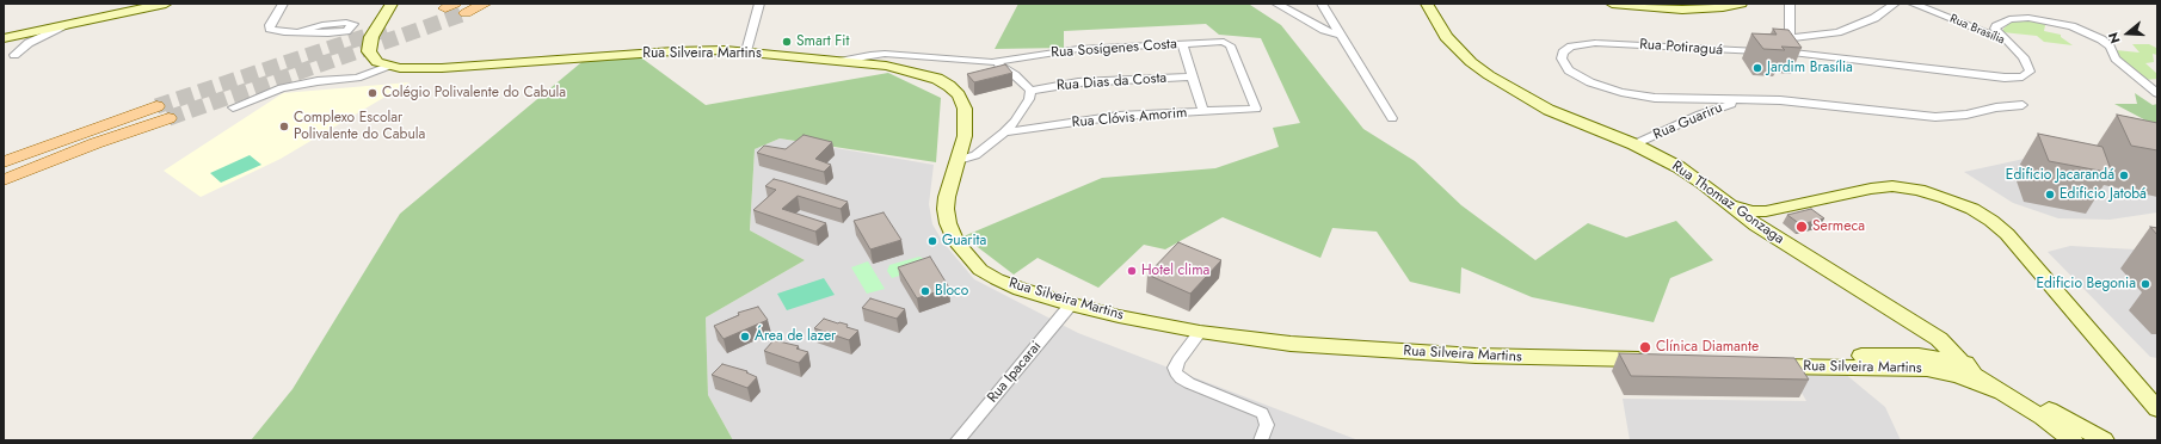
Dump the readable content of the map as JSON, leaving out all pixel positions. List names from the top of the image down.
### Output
{
  "streets": {
    "main road": ["Rua Silveira Martins", "Rua Thomaz Gonzaga"],
    "street": [
      "Rua Brasília",
      "Rua Potiraguá",
      "Rua Sosígenes Costa",
      "Rua Dias da Costa",
      "Rua Clóvis Amorim",
      "Rua Guariru",
      "Rua Ipacarai"
    ]
  },
  "crossings": [
    ["Rua Brasília", "Rua Potiraguá"],
    ["Rua Potiraguá", "Rua Guariru"],
    ["Rua Sosígenes Costa", "Rua Clóvis Amorim"],
    ["Rua Silveira Martins", "Rua Thomaz Gonzaga"],
    ["Rua Silveira Martins", "Rua Ipacarai"],
    ["Rua Guariru", "Rua Thomaz Gonzaga"]
  ],
  "places": [
    "Smart Fit",
    "Jardim Brasília",
    "Colégio Polivalente do Cabula",
    "Complexo Escolar Polivalente do Cabula",
    "Edificio Jacarandá",
    "Edificio Jatobá",
    "Sermeca",
    "Guarita",
    "Hotel clima",
    "Edificio Begonia",
    "Bloco",
    "Área de lazer",
    "Clínica Diamante"
  ],
  "north": "left"
}
